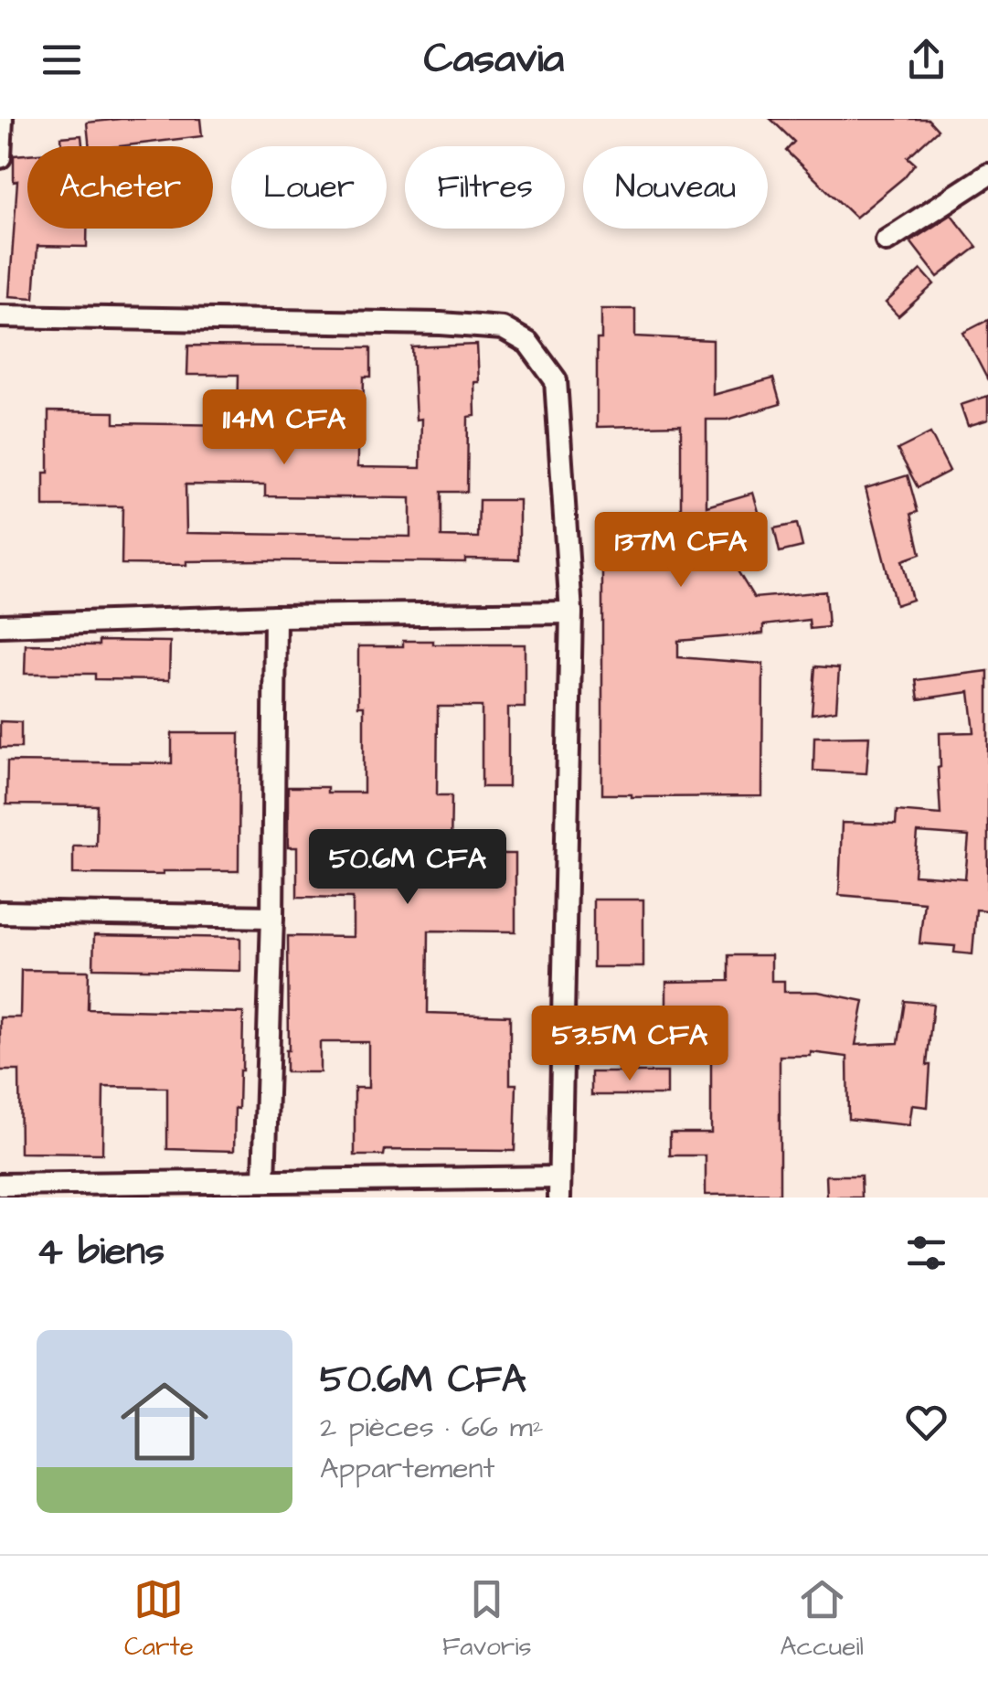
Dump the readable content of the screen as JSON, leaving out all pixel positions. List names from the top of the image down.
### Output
{
  "page": {
    "header": "Casavia",
    "chip": [
      "Acheter",
      "Louer",
      "Filtres",
      "Nouveau"
    ],
    "price": [
      "114M CFA",
      "137M CFA",
      "50.6M CFA",
      "53.5M CFA"
    ],
    "heading": "4 biens",
    "list": [
      {
        "name": "50.6M CFA",
        "note": "2 pièces · 66 m² · Appartement"
      }
    ],
    "tabs": ["Carte", "Favoris", "Accueil"]
  }
}
